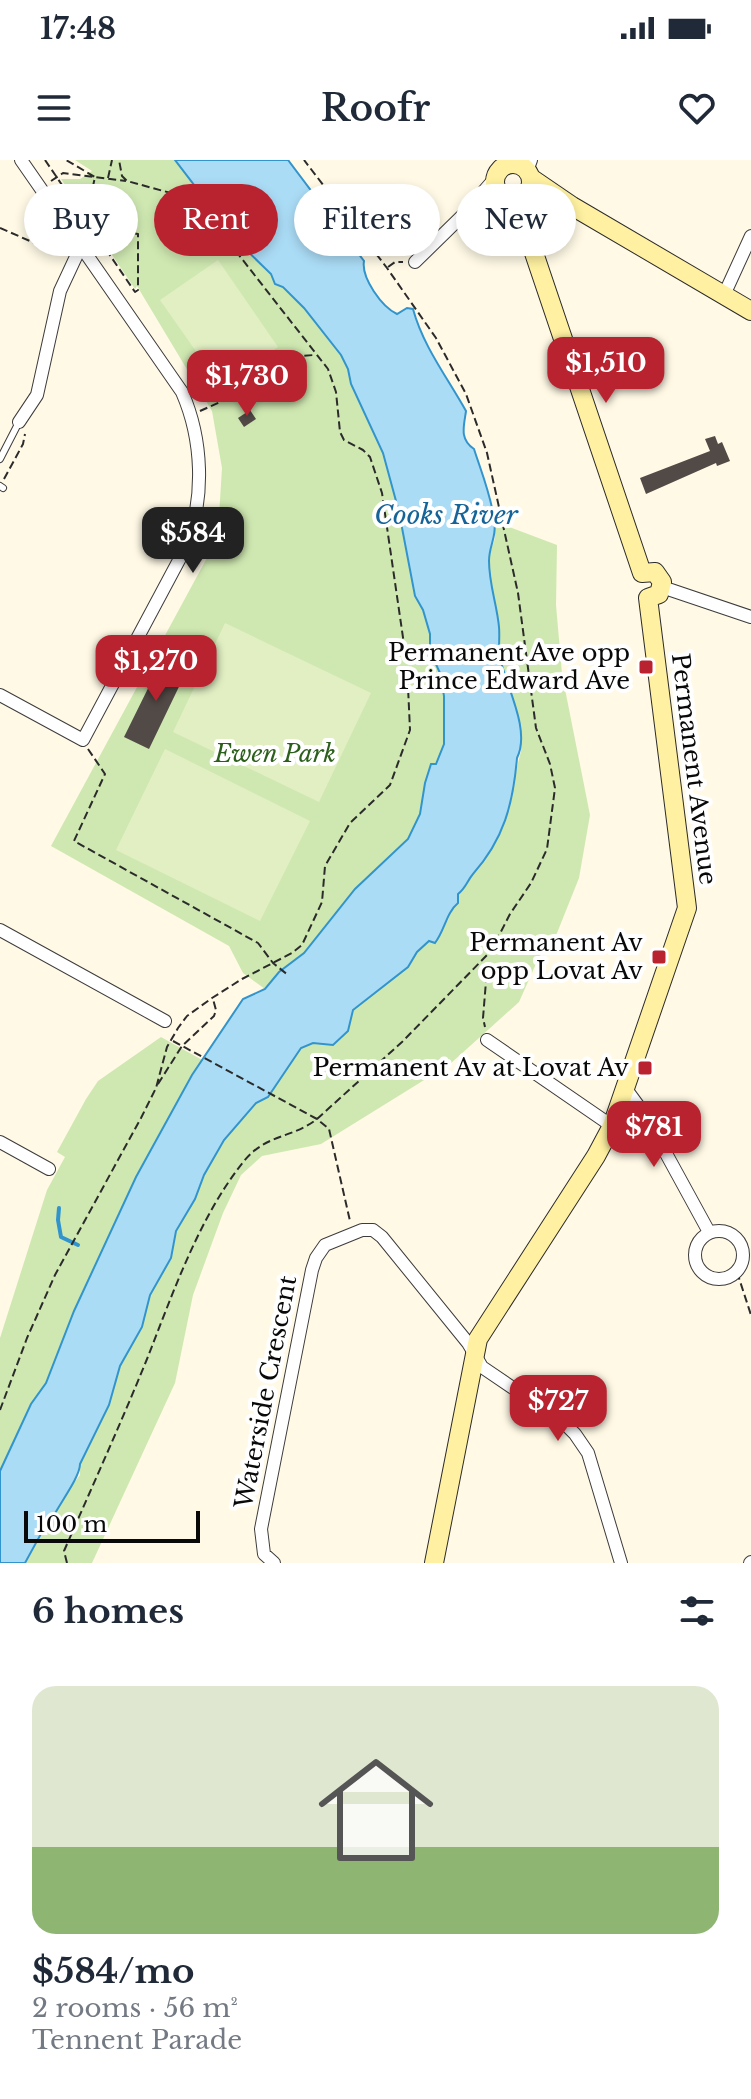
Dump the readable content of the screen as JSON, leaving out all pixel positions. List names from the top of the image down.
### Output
{
  "streets": {
    "main road": ["Permanent Avenue"],
    "street": ["Waterside Crescent"]
  },
  "water": ["Cooks River"],
  "parks": ["Ewen Park"],
  "places": {
    "transit": ["Permanent Ave opp Prince Edward Ave", "Permanent Av opp Lovat Av", "Permanent Av at Lovat Av"]
  },
  "scale_bar": "100 m",
  "page": {
    "status": "17:48",
    "header": "Roofr",
    "chip": [
      "Buy",
      "Rent",
      "Filters",
      "New"
    ],
    "price": [
      "$1,510",
      "$1,730",
      "$584",
      "$1,270",
      "$781",
      "$727"
    ],
    "scale": "100 m",
    "heading": "6 homes",
    "list": [
      {
        "name": "$584/mo",
        "note": "2 rooms · 56 m² · Tennent Parade"
      }
    ]
  }
}
